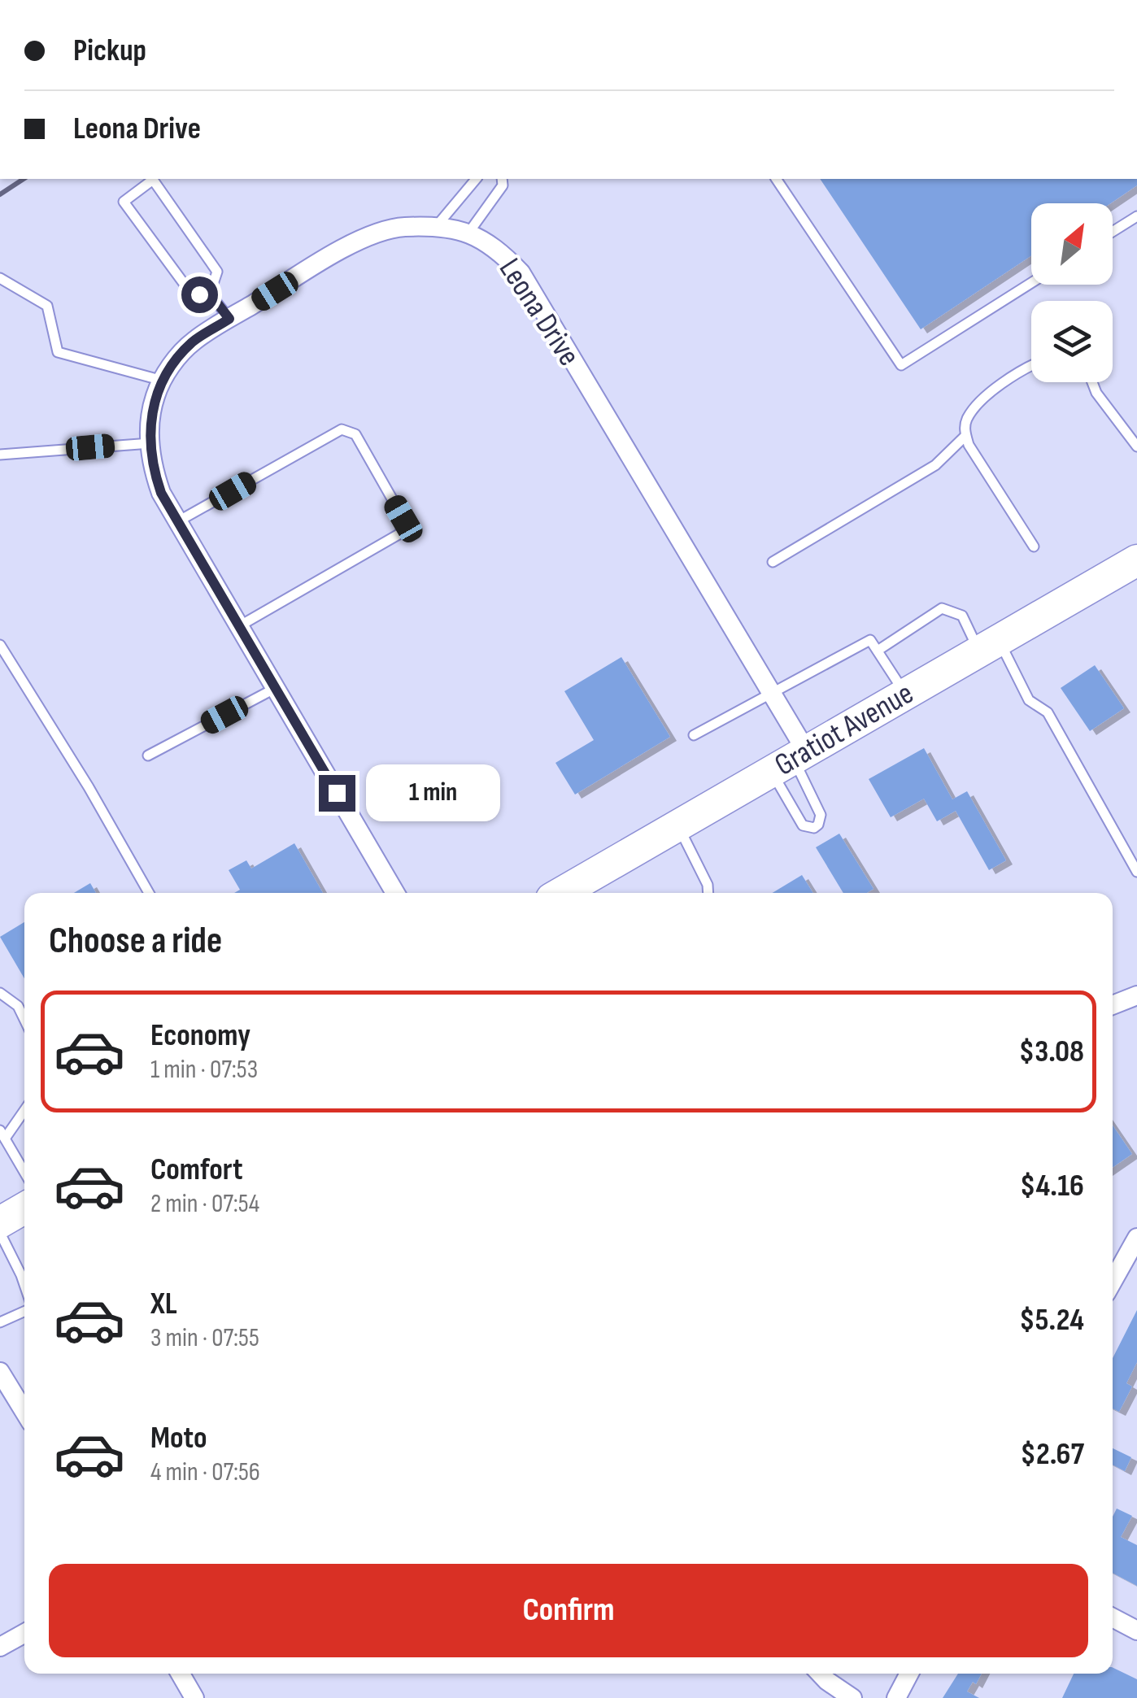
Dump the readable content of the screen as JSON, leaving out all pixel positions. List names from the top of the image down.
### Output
{
  "streets": {
    "main road": ["Gratiot Avenue"],
    "street": ["Leona Drive"]
  },
  "crossings": [
    ["Leona Drive", "Gratiot Avenue"]
  ],
  "north": "top right",
  "page": {
    "banner": ["Pickup", "Leona Drive"],
    "bubble": "1 min",
    "heading": "Choose a ride",
    "list": [
      {
        "name": "Economy",
        "note": "1 min · 07:53",
        "value": "$3.08"
      },
      {
        "name": "Comfort",
        "note": "2 min · 07:54",
        "value": "$4.16"
      },
      {
        "name": "XL",
        "note": "3 min · 07:55",
        "value": "$5.24"
      },
      {
        "name": "Moto",
        "note": "4 min · 07:56",
        "value": "$2.67"
      }
    ],
    "buttons": "Confirm"
  }
}
